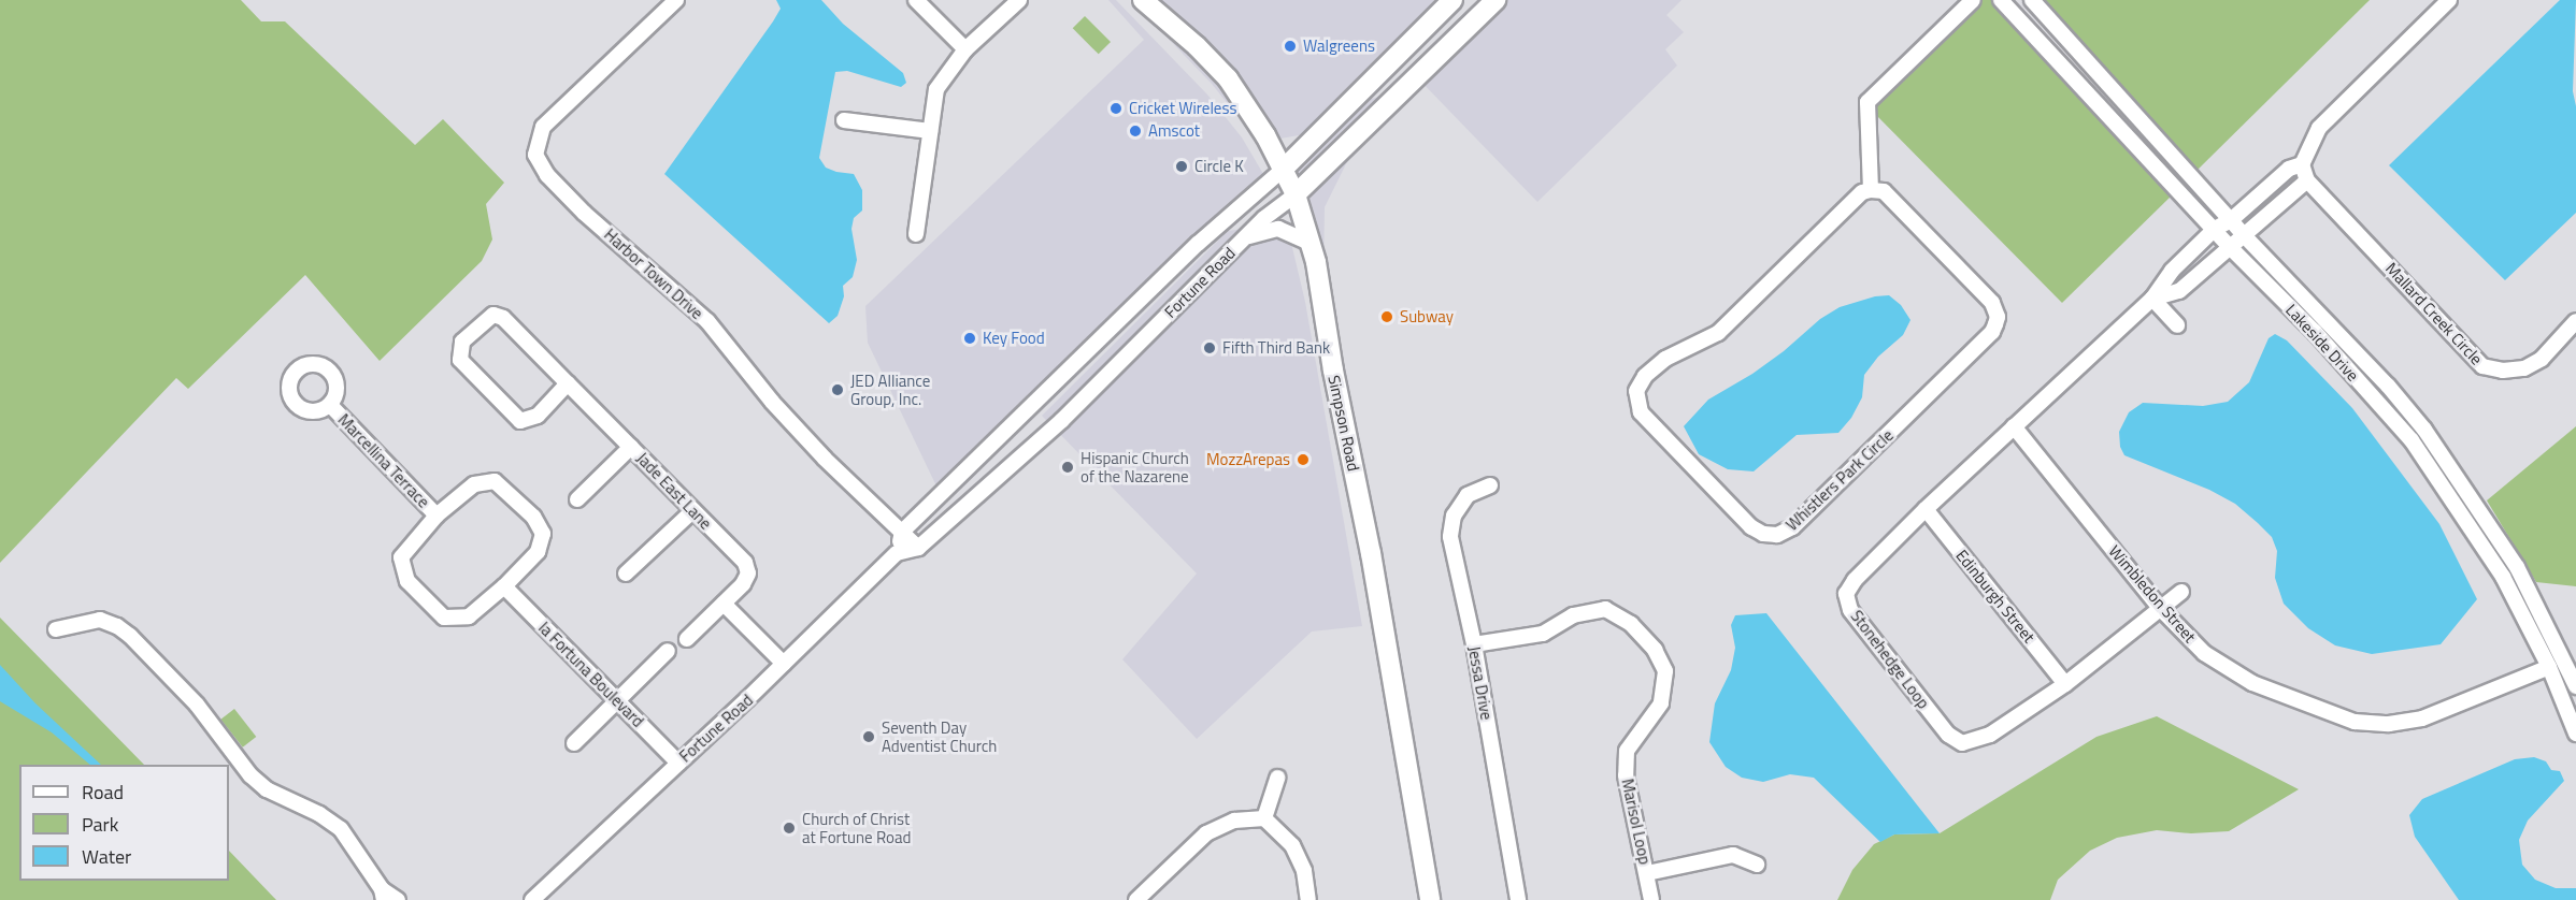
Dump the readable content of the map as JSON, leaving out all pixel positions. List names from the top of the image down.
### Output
{
  "streets": {
    "main road": ["Fortune Road", "Simpson Road"],
    "street": [
      "Harbor Town Drive",
      "Mallard Creek Circle",
      "Lakeside Drive",
      "Marcellina Terrace",
      "Whistlers Park Circle",
      "Jade East Lane",
      "Wimbledon Street",
      "Edinburgh Street",
      "Stonehedge Loop",
      "la Fortuna Boulevard",
      "Jessa Drive",
      "Marisol Loop"
    ]
  },
  "crossings": [
    ["Harbor Town Drive", "Fortune Road"],
    ["Fortune Road", "Simpson Road"],
    ["Fortune Road", "la Fortuna Boulevard"],
    ["Lakeside Drive", "Wimbledon Street"],
    ["Lakeside Drive", "Stonehedge Loop"],
    ["Marcellina Terrace", "la Fortuna Boulevard"],
    ["Wimbledon Street", "Stonehedge Loop"],
    ["Edinburgh Street", "Stonehedge Loop"],
    ["Jessa Drive", "Marisol Loop"]
  ],
  "places": [
    "Walgreens",
    "Cricket Wireless",
    "Amscot",
    "Circle K",
    "Subway",
    "Key Food",
    "Fifth Third Bank",
    "JED Alliance Group, Inc.",
    "MozzArepas",
    "Hispanic Church of the Nazarene",
    "Seventh Day Adventist Church",
    "Church of Christ at Fortune Road"
  ],
  "legend": ["Road", "Park", "Water"]
}
